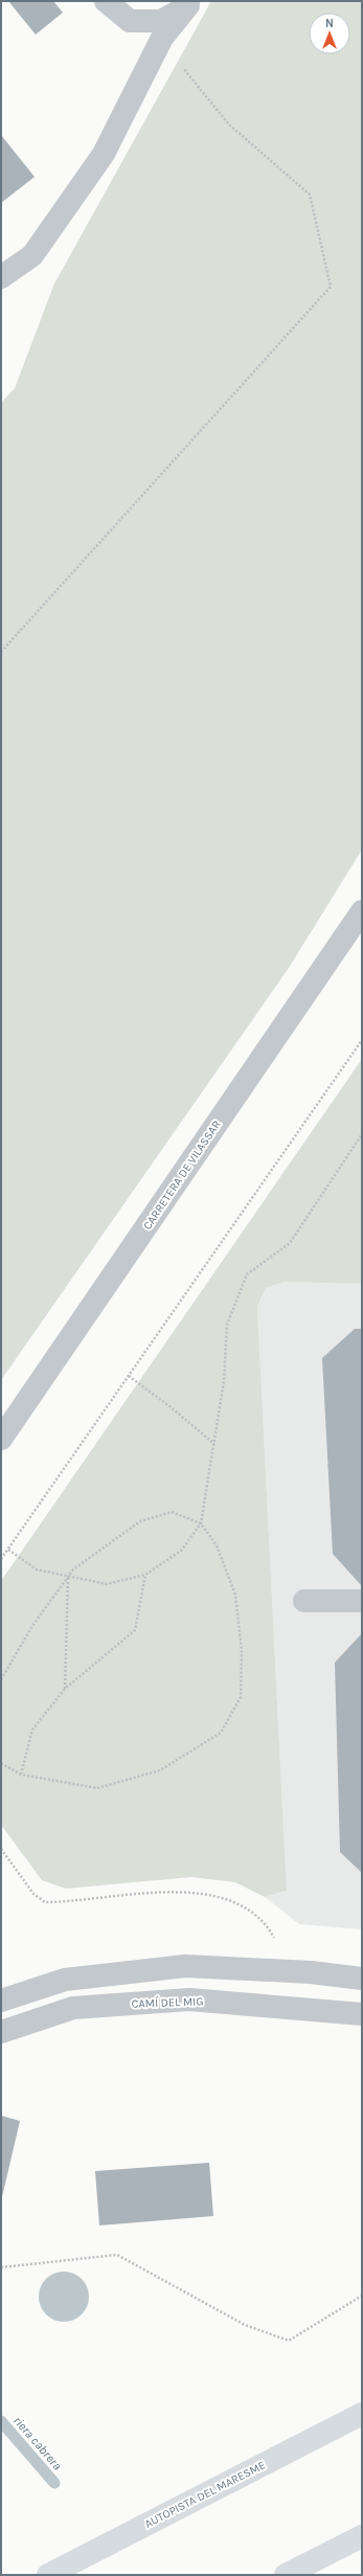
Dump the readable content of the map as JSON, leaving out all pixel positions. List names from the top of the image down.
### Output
{
  "streets": {
    "highway": ["AUTOPISTA DEL MARESME"],
    "street": ["CARRETERA DE VILASSAR", "CAMÍ DEL MIG"]
  },
  "water": ["riera cabrera"],
  "north": "top"
}
